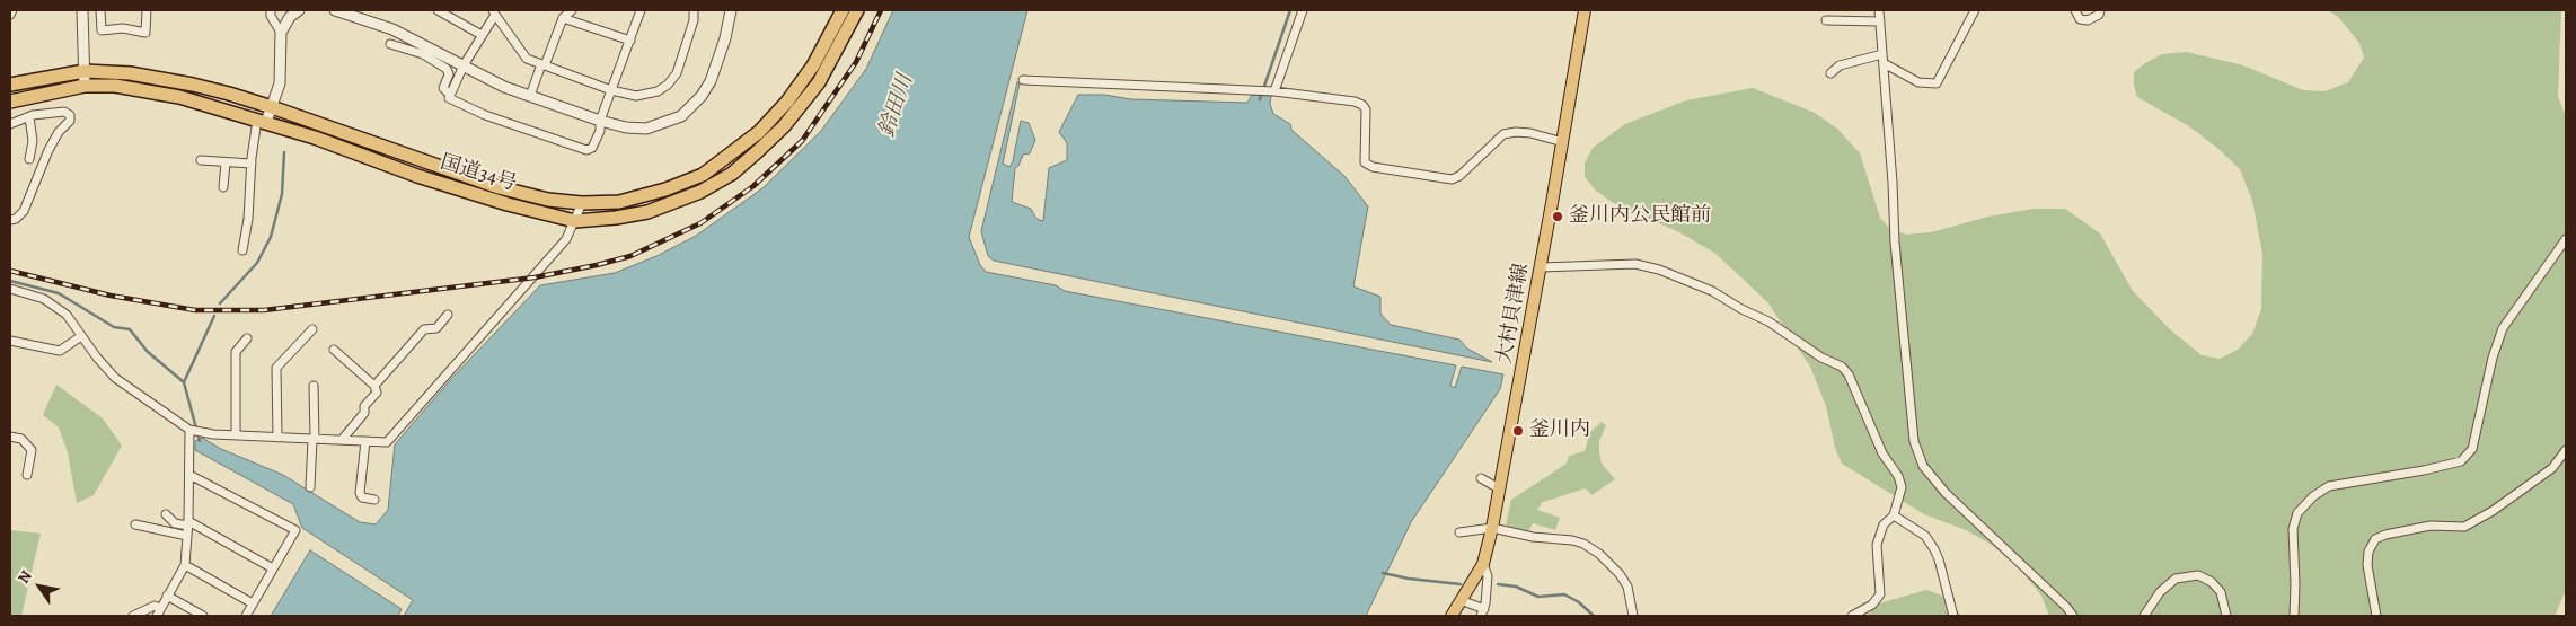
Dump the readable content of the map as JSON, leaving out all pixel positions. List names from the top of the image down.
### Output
{
  "streets": {
    "highway": ["国道34号"],
    "main road": ["大村貝津線"]
  },
  "water": ["鈴田川"],
  "places": ["釜川内公民館前", "釜川内"],
  "north": "top left"
}
